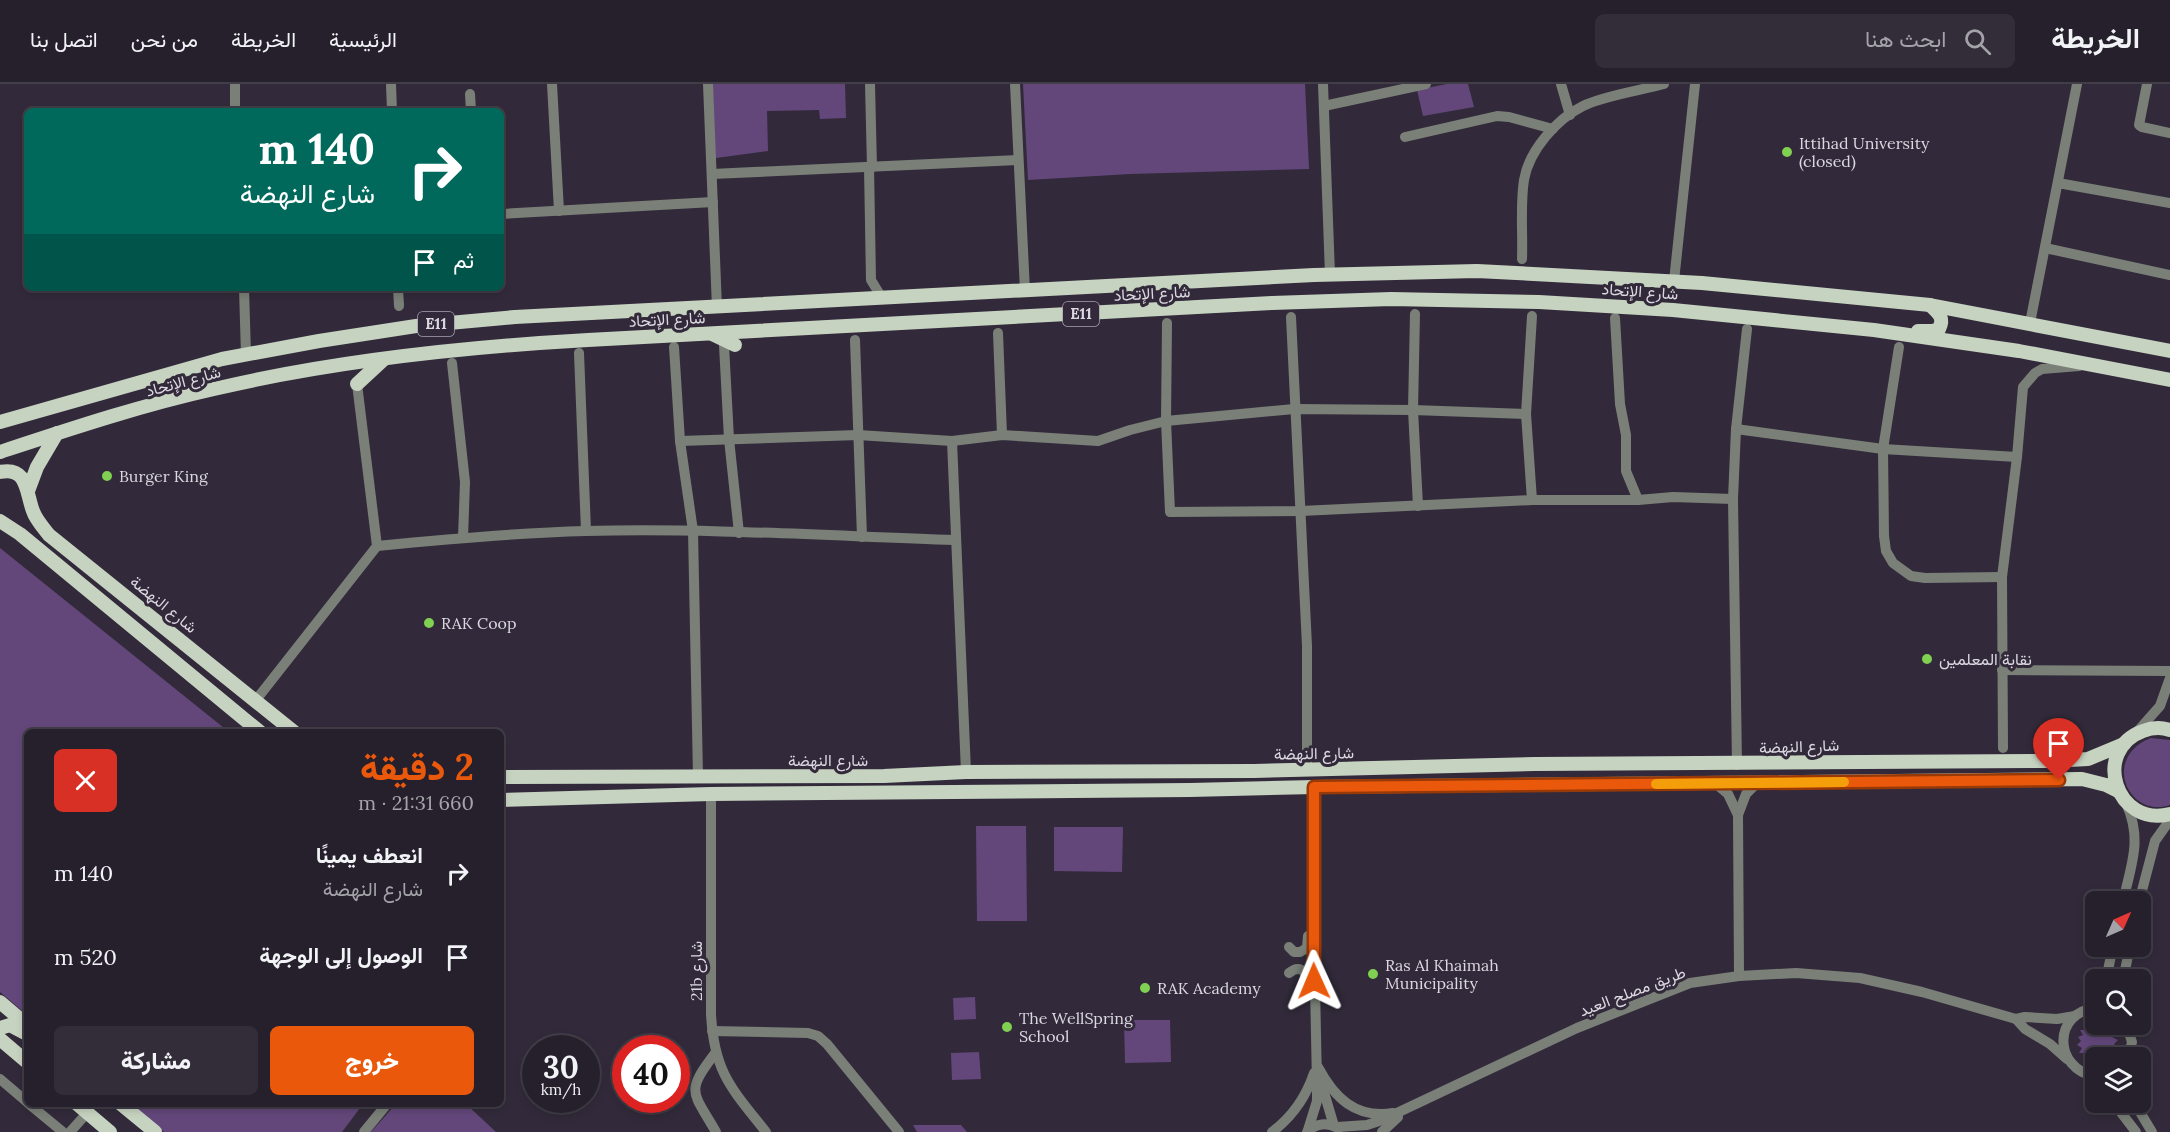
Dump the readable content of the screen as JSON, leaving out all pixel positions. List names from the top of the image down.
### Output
{
  "streets": {
    "main road": ["شارع الإتحاد", "E11", "شارع النهضة"],
    "street": ["21b شارع", "طريق مصلح العيد"]
  },
  "crossings": [
    ["شارع النهضة", "21b شارع"]
  ],
  "places": [
    "Ittihad University (closed)",
    "Burger King",
    "RAK Coop",
    "نقابة المعلمين",
    "Ras Al Khaimah Municipality",
    "RAK Academy",
    "The WellSpring School"
  ],
  "north": "top right",
  "page": {
    "header": "الخريطة",
    "search": "ابحث هنا",
    "nav": [
      "الرئيسية",
      "الخريطة",
      "من نحن",
      "اتصل بنا"
    ],
    "turn": ["140 m", "شارع النهضة"],
    "then": "ثم",
    "heading": ["2 دقيقة", "660 m · 21:31"],
    "list": [
      {
        "name": "انعطف يمينًا",
        "note": "شارع النهضة",
        "value": "140 m"
      },
      {
        "name": "الوصول إلى الوجهة",
        "value": "520 m"
      }
    ],
    "buttons": ["خروج", "مشاركة"],
    "speed": "30 km/h",
    "limit": "40"
  }
}
